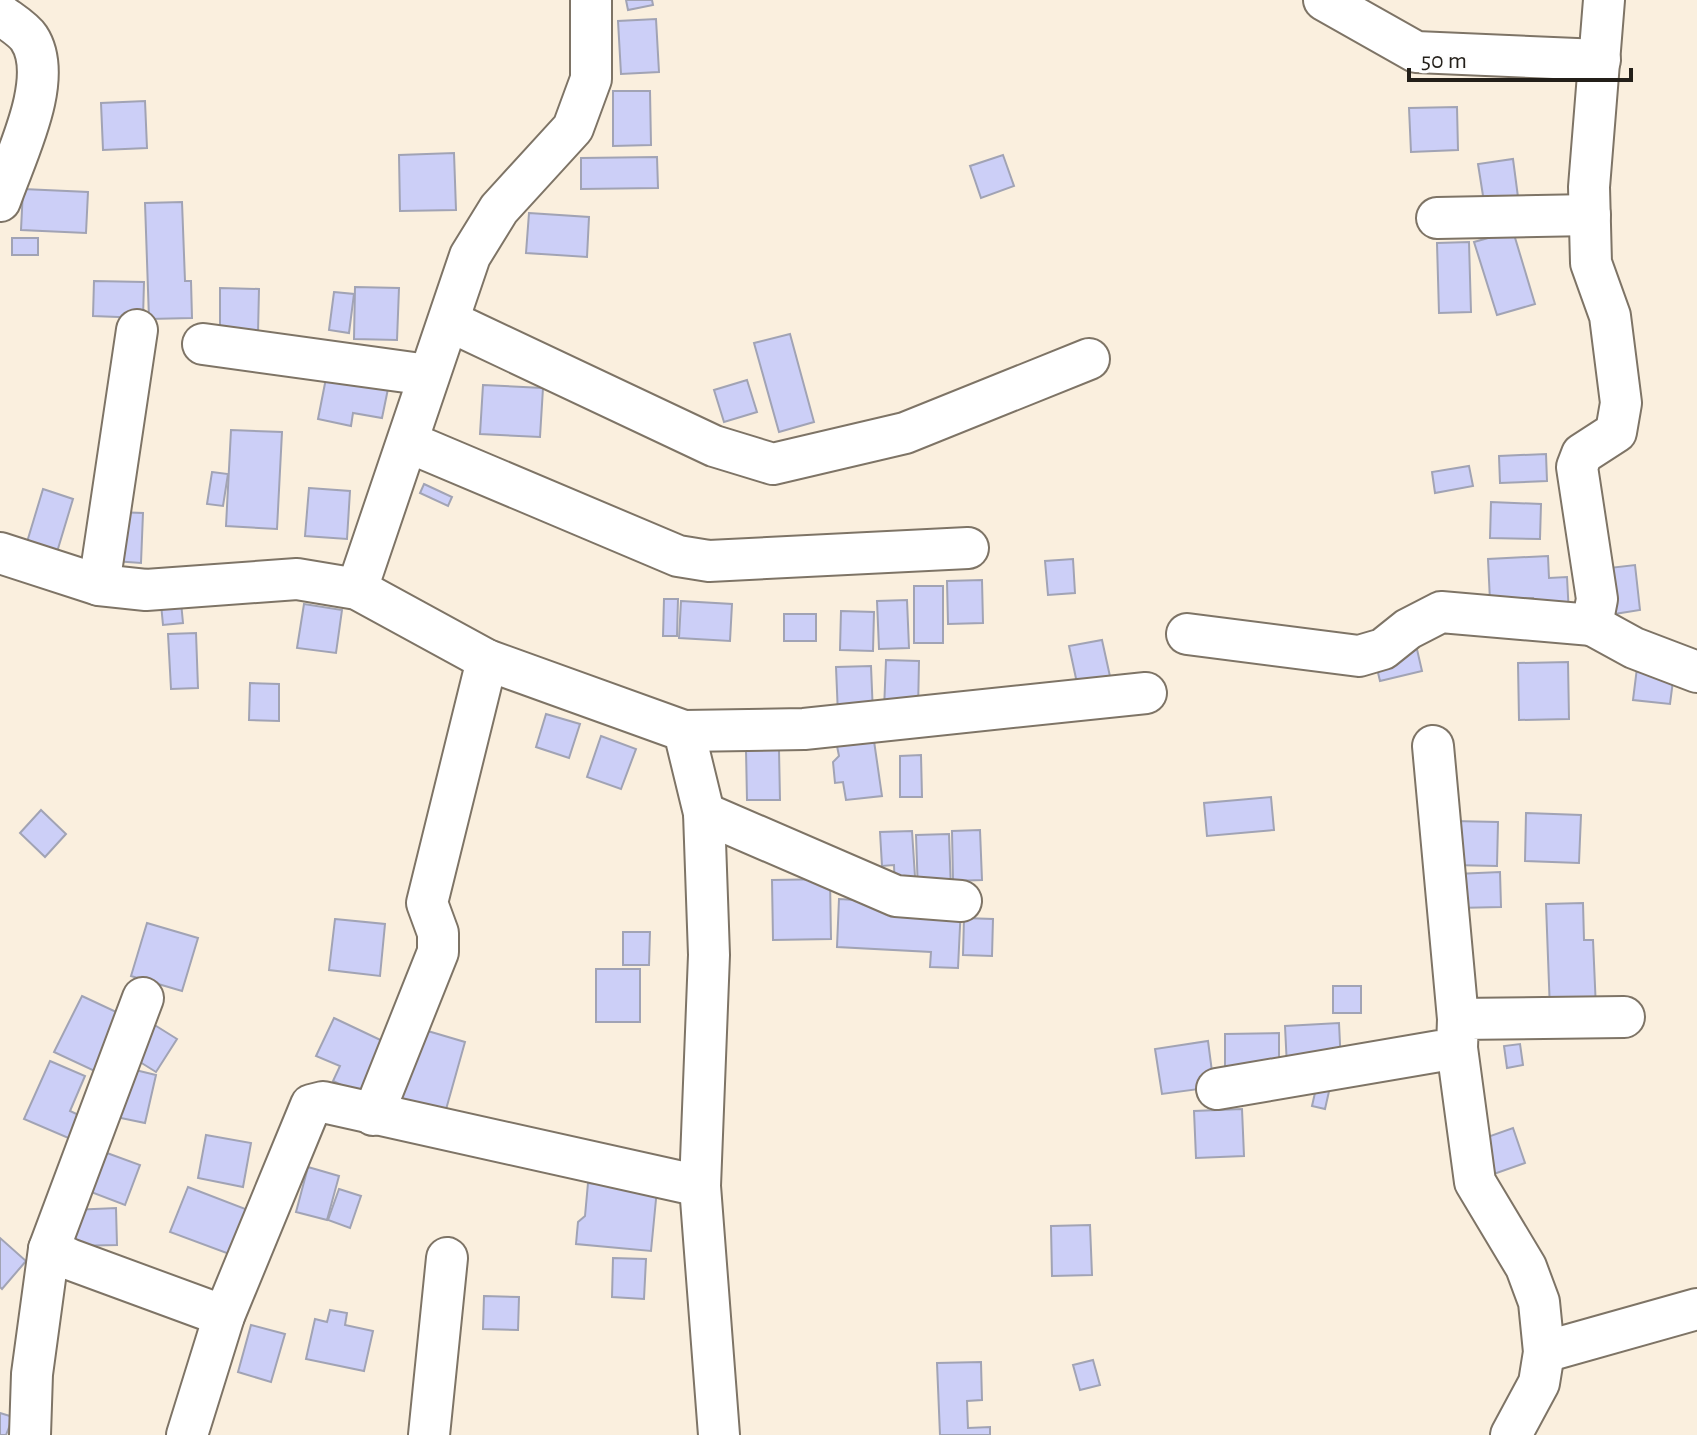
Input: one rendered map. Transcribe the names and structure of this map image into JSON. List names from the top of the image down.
{
  "scale_bar": "50 m"
}
